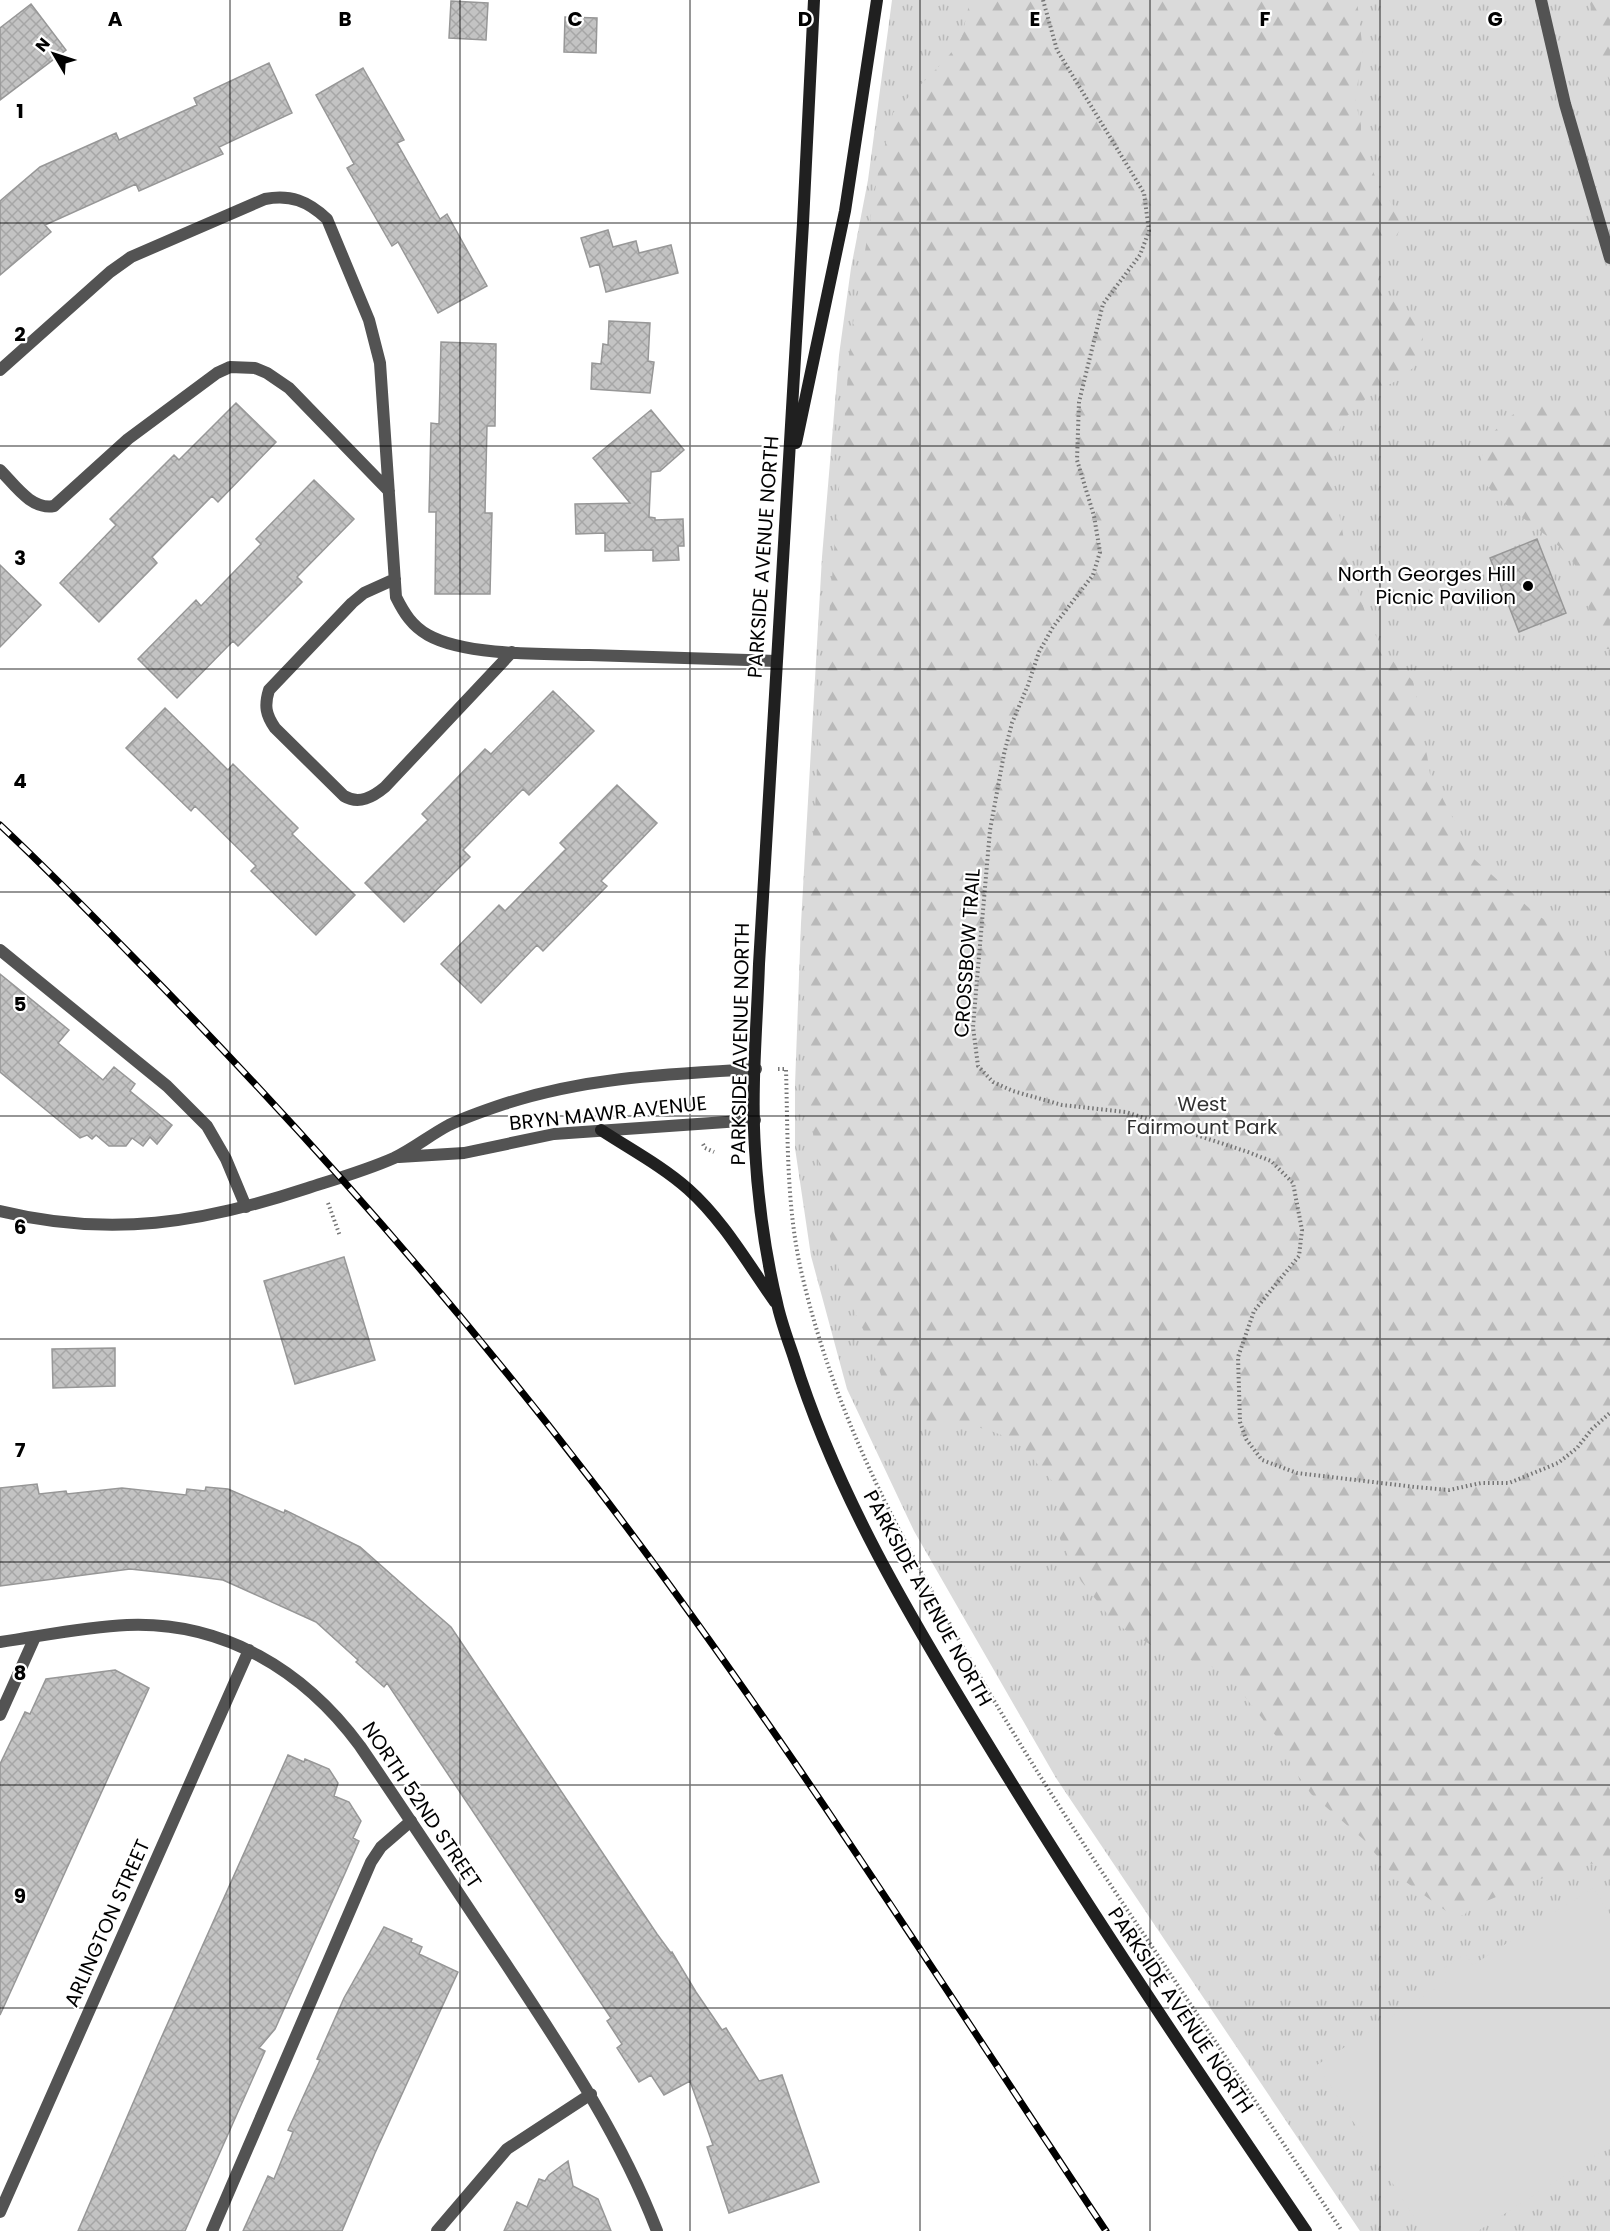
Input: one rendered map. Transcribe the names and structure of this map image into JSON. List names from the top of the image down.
{
  "streets": {
    "main road": ["PARKSIDE AVENUE NORTH"],
    "street": ["BRYN MAWR AVENUE", "NORTH 52ND STREET", "ARLINGTON STREET"],
    "path": ["CROSSBOW TRAIL"]
  },
  "crossings": [
    ["PARKSIDE AVENUE NORTH", "BRYN MAWR AVENUE"],
    ["NORTH 52ND STREET", "ARLINGTON STREET"]
  ],
  "parks": ["West Fairmount Park"],
  "places": ["North Georges Hill Picnic Pavilion"],
  "north": "top left",
  "grid": {
    "columns": [
      "A",
      "B",
      "C",
      "D",
      "E",
      "F",
      "G"
    ],
    "rows": [
      "1",
      "2",
      "3",
      "4",
      "5",
      "6",
      "7",
      "8",
      "9"
    ]
  }
}
